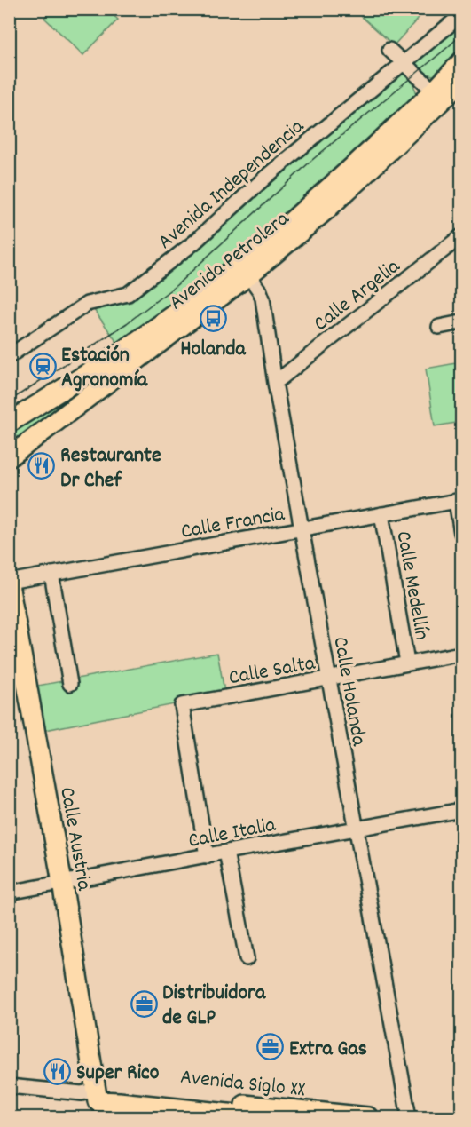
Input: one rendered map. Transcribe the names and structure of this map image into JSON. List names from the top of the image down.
{
  "streets": {
    "highway": ["Avenida Petrolera", "Calle Austria", "Avenida Siglo XX"],
    "street": [
      "Avenida Independencia",
      "Calle Argelia",
      "Calle Francia",
      "Calle Medellín",
      "Calle Salta",
      "Calle Holanda",
      "Calle Italia"
    ]
  },
  "crossings": [
    ["Avenida Petrolera", "Calle Holanda"],
    ["Calle Argelia", "Calle Holanda"],
    ["Calle Francia", "Calle Medellín"],
    ["Calle Francia", "Calle Holanda"],
    ["Calle Francia", "Calle Austria"],
    ["Calle Medellín", "Calle Salta"],
    ["Calle Salta", "Calle Holanda"],
    ["Calle Salta", "Calle Italia"],
    ["Calle Holanda", "Calle Italia"],
    ["Calle Italia", "Calle Austria"],
    ["Calle Austria", "Avenida Siglo XX"]
  ],
  "places": {
    "bus stop": ["Holanda"],
    "station": ["Estación Agronomía"],
    "restaurant": ["Restaurante Dr Chef", "Super Rico"],
    "office": ["Distribuidora de GLP", "Extra Gas"]
  }
}
